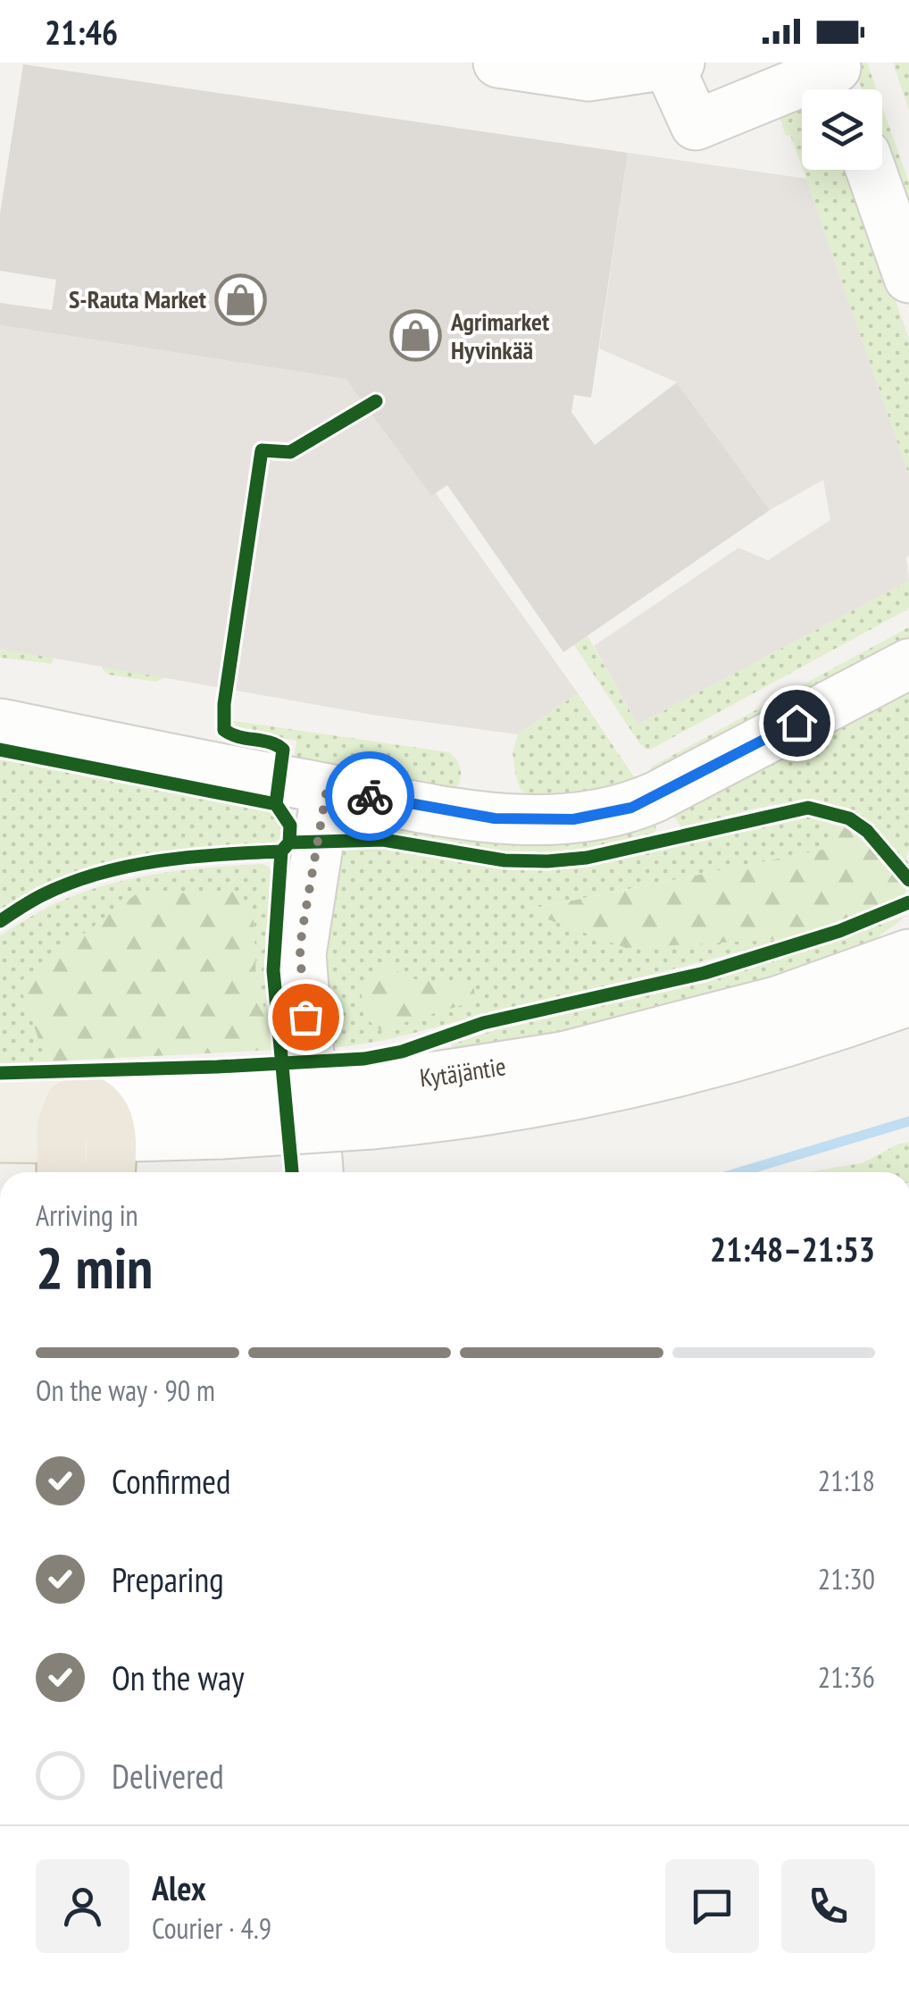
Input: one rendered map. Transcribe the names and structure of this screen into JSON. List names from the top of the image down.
{
  "streets": {
    "main road": ["Kytäjäntie"]
  },
  "places": {
    "shop": ["S-Rauta Market", "Agrimarket Hyvinkää"]
  },
  "page": {
    "status": "21:46",
    "heading": ["2 min", "Arriving in", "21:48–21:53"],
    "panel": ["Alex", "Courier · 4.9"],
    "bar": "On the way · 90 m",
    "list": [
      ["Confirmed", "21:18"],
      ["Preparing", "21:30"],
      ["On the way", "21:36"],
      "Delivered"
    ]
  }
}
